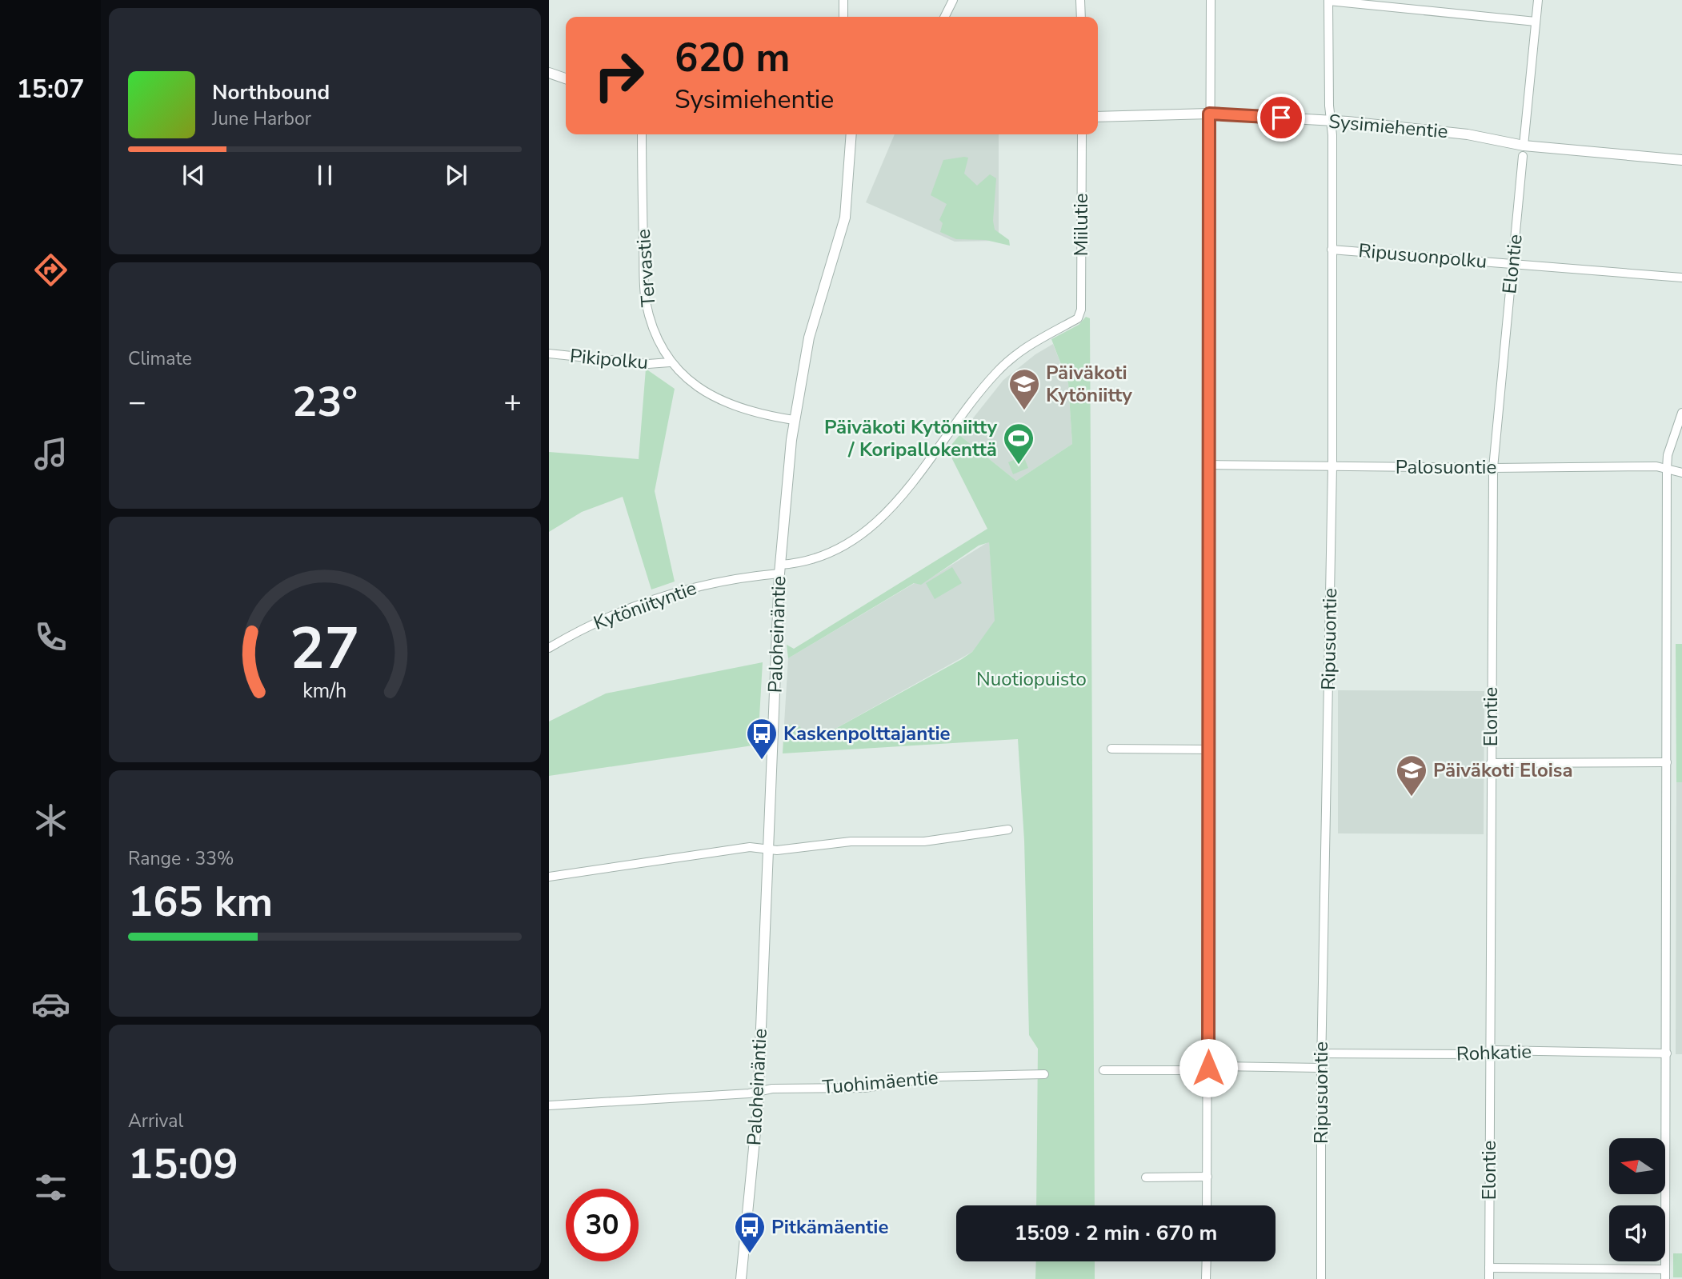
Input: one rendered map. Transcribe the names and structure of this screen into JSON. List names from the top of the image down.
{
  "streets": {
    "street": [
      "Sysimiehentie",
      "Miilutie",
      "Ripusuonpolku",
      "Elontie",
      "Tervastie",
      "Pikipolku",
      "Palosuontie",
      "Kytöniityntie",
      "Paloheinäntie",
      "Ripusuontie",
      "Rohkatie",
      "Tuohimäentie"
    ]
  },
  "crossings": [
    ["Sysimiehentie", "Elontie"],
    ["Sysimiehentie", "Ripusuontie"],
    ["Miilutie", "Kytöniityntie"],
    ["Ripusuonpolku", "Elontie"],
    ["Ripusuonpolku", "Ripusuontie"],
    ["Elontie", "Palosuontie"],
    ["Elontie", "Rohkatie"],
    ["Tervastie", "Pikipolku"],
    ["Tervastie", "Paloheinäntie"],
    ["Palosuontie", "Ripusuontie"],
    ["Kytöniityntie", "Paloheinäntie"],
    ["Paloheinäntie", "Tuohimäentie"],
    ["Ripusuontie", "Rohkatie"]
  ],
  "parks": ["Nuotiopuisto"],
  "places": {
    "school or university": ["Päiväkoti Kytöniitty", "Päiväkoti Eloisa"],
    "sports": ["Päiväkoti Kytöniitty / Koripallokenttä"],
    "bus stop": ["Kaskenpolttajantie", "Pitkämäentie"]
  },
  "north": "left",
  "page": {
    "tabs": "15:07",
    "turn": ["620 m", "Sysimiehentie"],
    "song": ["Northbound", "June Harbor"],
    "tile": [
      "Climate",
      ["Range · 33%", "165 km"],
      ["Arrival", "15:09"]
    ],
    "heat": ["−", "23°", "+"],
    "limit": "30",
    "trip": "15:09 · 2 min · 670 m",
    "gauge": ["27", "km/h"]
  }
}
